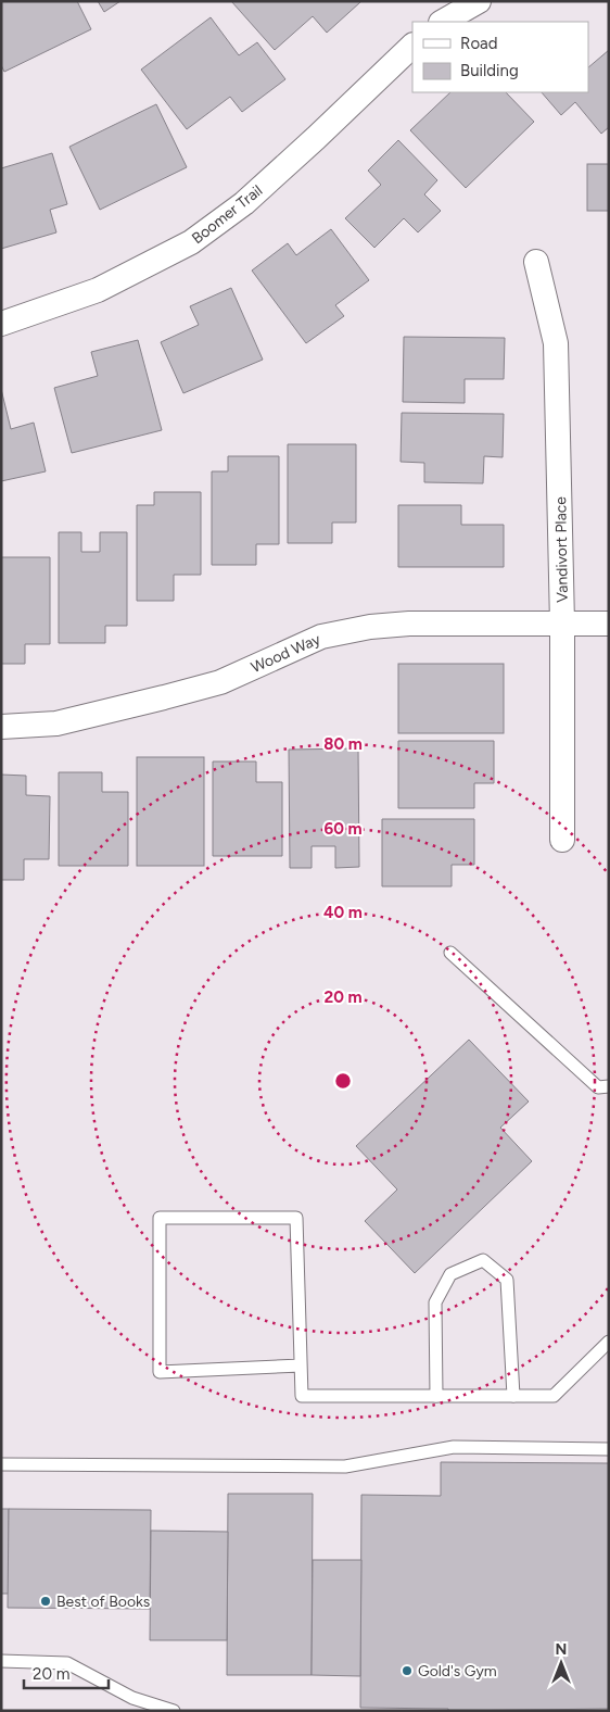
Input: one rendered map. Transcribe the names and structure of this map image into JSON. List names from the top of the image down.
{
  "streets": {
    "street": ["Boomer Trail", "Vandivort Place", "Wood Way"]
  },
  "crossings": [
    ["Vandivort Place", "Wood Way"]
  ],
  "places": ["Best of Books", "Gold's Gym"],
  "legend": ["Road", "Building"],
  "scale_bar": "20 m",
  "north": "top",
  "rings": [
    "80 m",
    "60 m",
    "40 m",
    "20 m"
  ]
}
